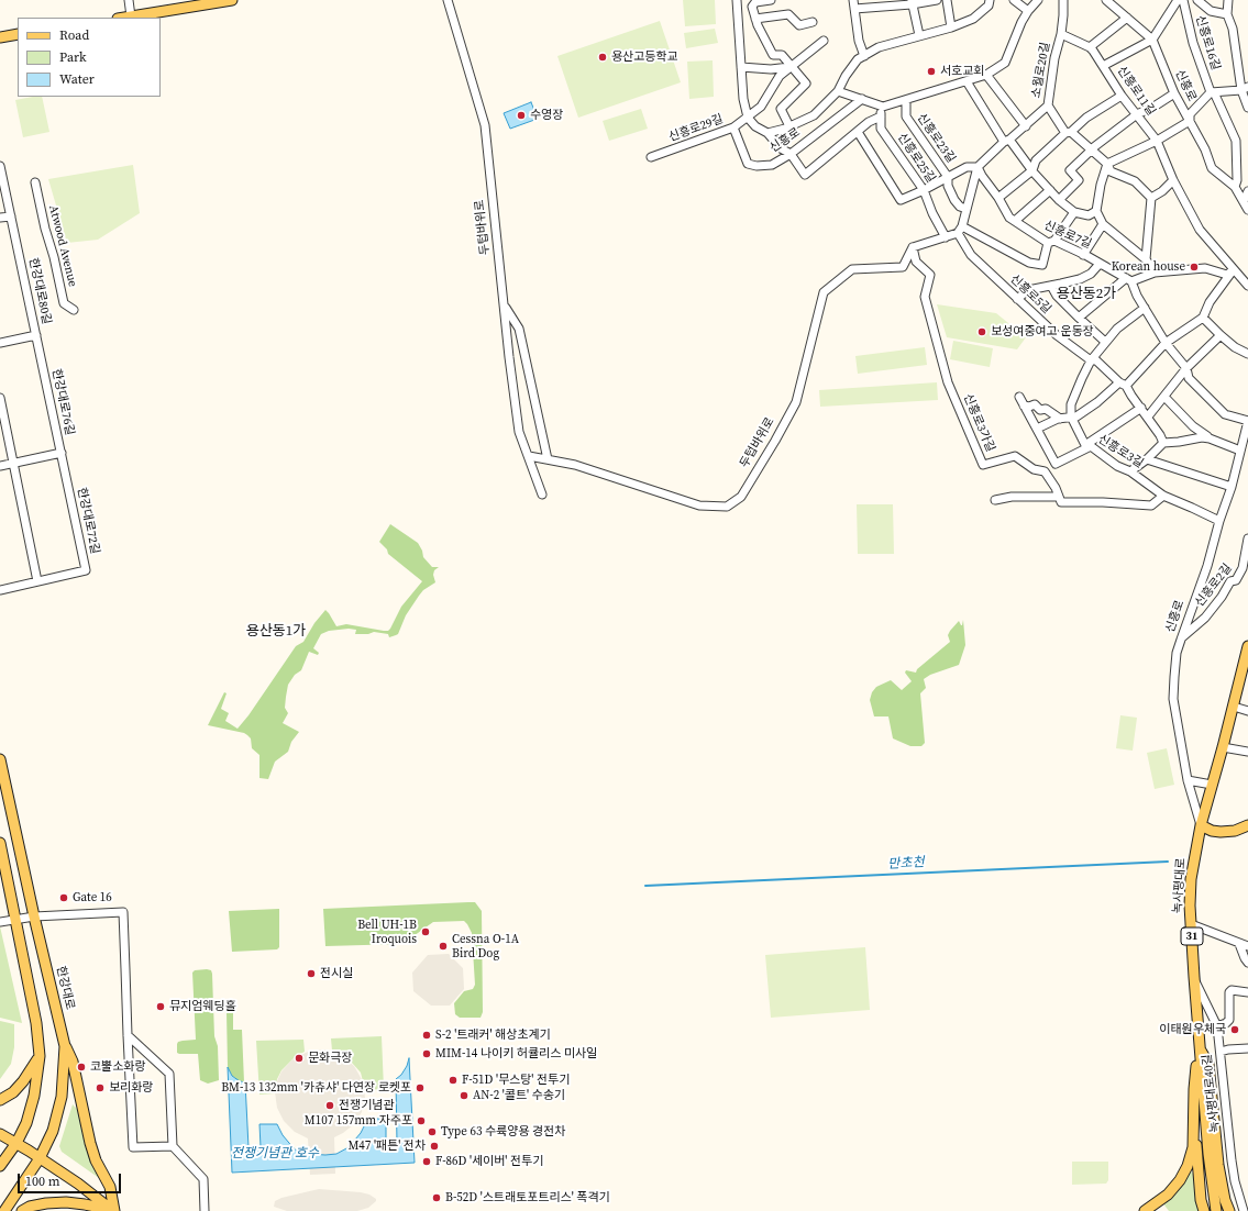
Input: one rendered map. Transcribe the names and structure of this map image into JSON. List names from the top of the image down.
{
  "streets": {
    "main road": ["녹사평대로", "31", "한강대로"],
    "street": [
      "신흥로16길",
      "소월로20길",
      "신흥로",
      "신흥로11길",
      "신흥로29길",
      "신흥로23길",
      "신흥로25길",
      "두텁바위로",
      "신흥로7길",
      "Atwood Avenue",
      "한강대로80길",
      "신흥로5길",
      "한강대로76길",
      "신흥로3가길",
      "신흥로3길",
      "한강대로72길",
      "신흥로2길",
      "녹사평대로40길"
    ]
  },
  "crossings": [
    ["신흥로16길", "신흥로"],
    ["소월로20길", "신흥로11길"],
    ["소월로20길", "신흥로23길"],
    ["소월로20길", "신흥로25길"],
    ["소월로20길", "신흥로7길"],
    ["신흥로", "신흥로29길"],
    ["신흥로", "신흥로3길"],
    ["신흥로", "신흥로2길"],
    ["신흥로", "녹사평대로"],
    ["두텁바위로", "신흥로3가길"],
    ["한강대로80길", "한강대로76길"],
    ["한강대로76길", "한강대로72길"],
    ["녹사평대로", "녹사평대로40길"]
  ],
  "districts": ["용산동2가", "용산동1가"],
  "water": ["만초천", "전쟁기념관 호수"],
  "places": [
    "용산고등학교",
    "서호교회",
    "수영장",
    "Korean house",
    "보성여중여고 운동장",
    "Gate 16",
    "Bell UH-1B Iroquois",
    "Cessna O-1A Bird Dog",
    "전시실",
    "뮤지엄웨딩홀",
    "이태원우체국",
    "S-2 '트래커' 해상초계기",
    "MIM-14 나이키 허큘리스 미사일",
    "문화극장",
    "코뿔소화랑",
    "F-51D '무스탕' 전투기",
    "보리화랑",
    "BM-13 132mm '카츄샤' 다연장 로켓포",
    "AN-2 '콜트' 수송기",
    "전쟁기념관",
    "M107 157mm 자주포",
    "Type 63 수륙양용 경전차",
    "M47 '패튼' 전차",
    "F-86D '세이버' 전투기",
    "B-52D '스트래토포트리스' 폭격기"
  ],
  "legend": ["Road", "Park", "Water"],
  "scale_bar": "100 m"
}
